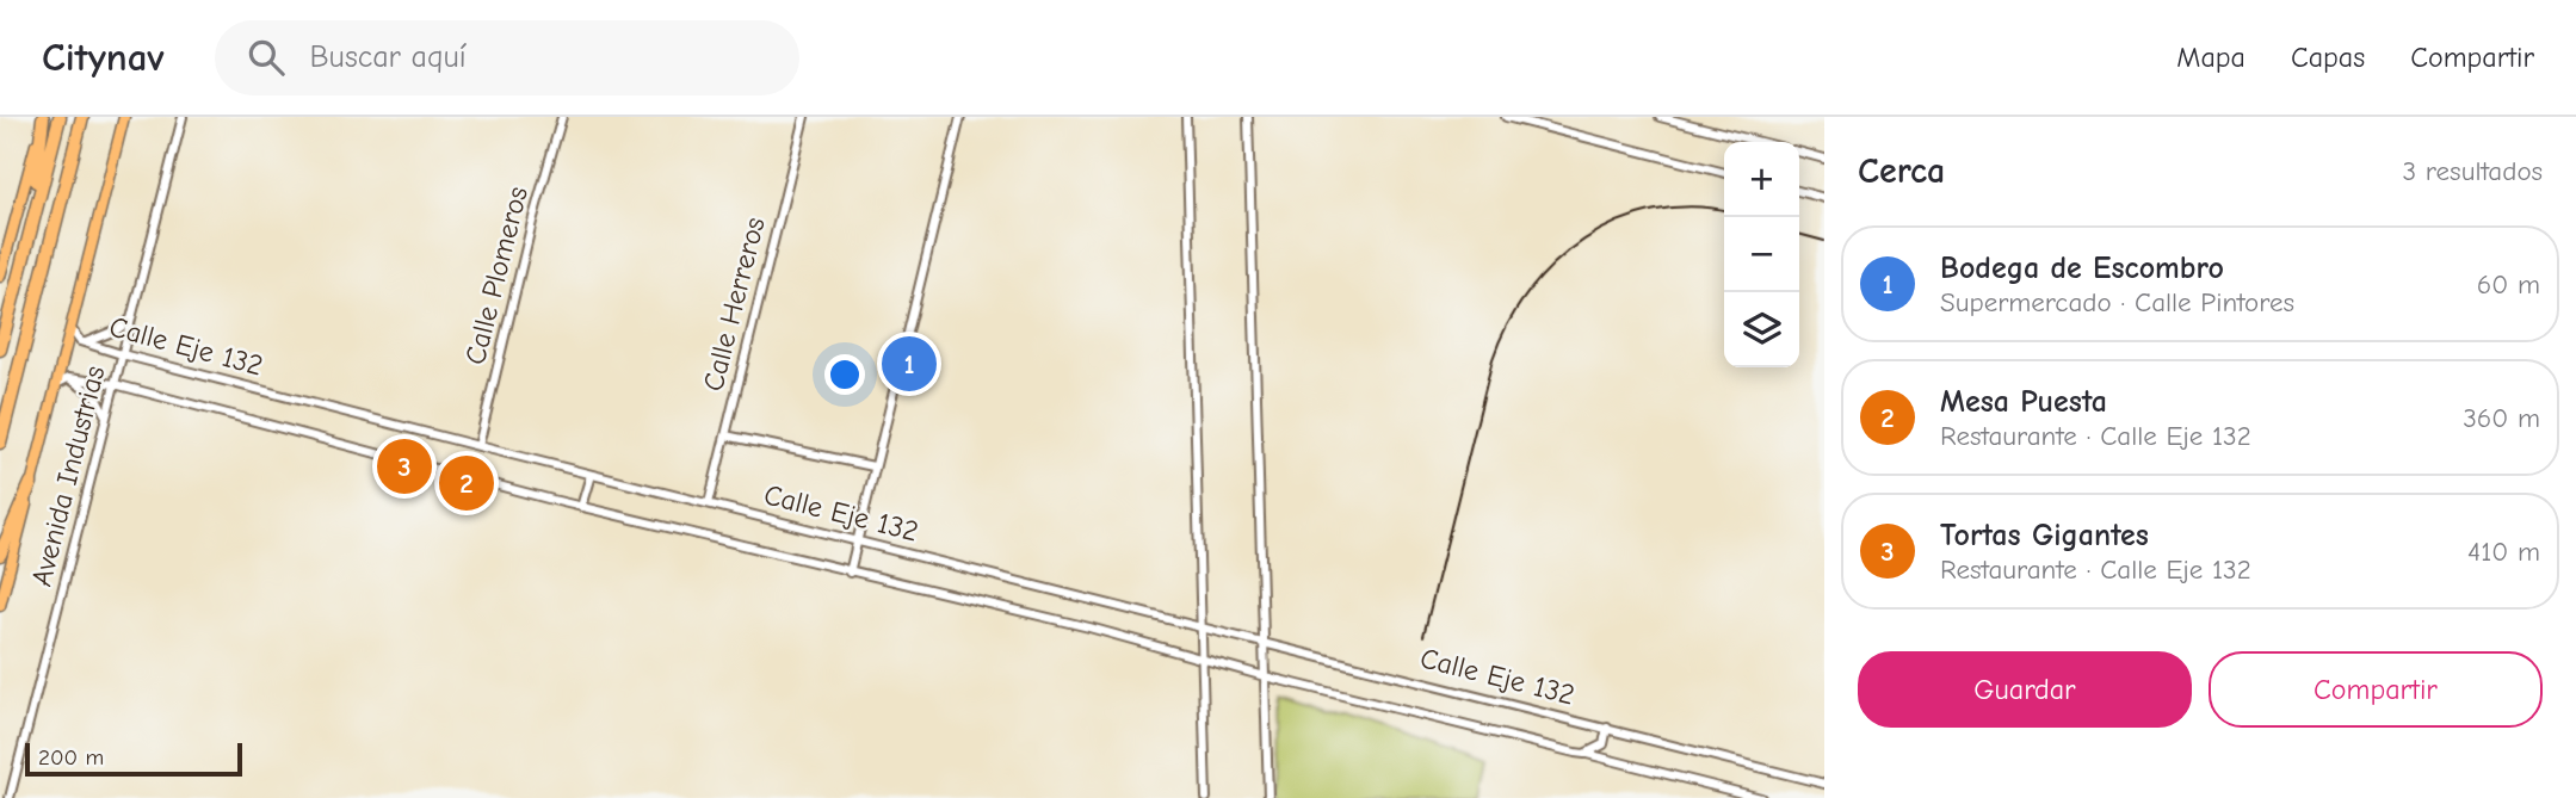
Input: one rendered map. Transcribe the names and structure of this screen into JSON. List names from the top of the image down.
{
  "streets": {
    "street": [
      "Calle Plomeros",
      "Calle Herreros",
      "Calle Eje 132",
      "Avenida Industrias"
    ]
  },
  "crossings": [
    ["Calle Plomeros", "Calle Eje 132"],
    ["Calle Herreros", "Calle Eje 132"],
    ["Calle Eje 132", "Avenida Industrias"]
  ],
  "scale_bar": "200 m",
  "page": {
    "header": "Citynav",
    "search": "Buscar aquí",
    "nav": ["Mapa", "Capas", "Compartir"],
    "heading": ["Cerca", "3 resultados"],
    "map_buttons": ["+", "−"],
    "list": [
      {
        "mark": "1",
        "name": "Bodega de Escombro",
        "note": "Supermercado · Calle Pintores",
        "value": "60 m"
      },
      {
        "mark": "2",
        "name": "Mesa Puesta",
        "note": "Restaurante · Calle Eje 132",
        "value": "360 m"
      },
      {
        "mark": "3",
        "name": "Tortas Gigantes",
        "note": "Restaurante · Calle Eje 132",
        "value": "410 m"
      }
    ],
    "pins": ["1", "3", "2"],
    "buttons": ["Guardar", "Compartir"],
    "scale": "200 m"
  }
}
